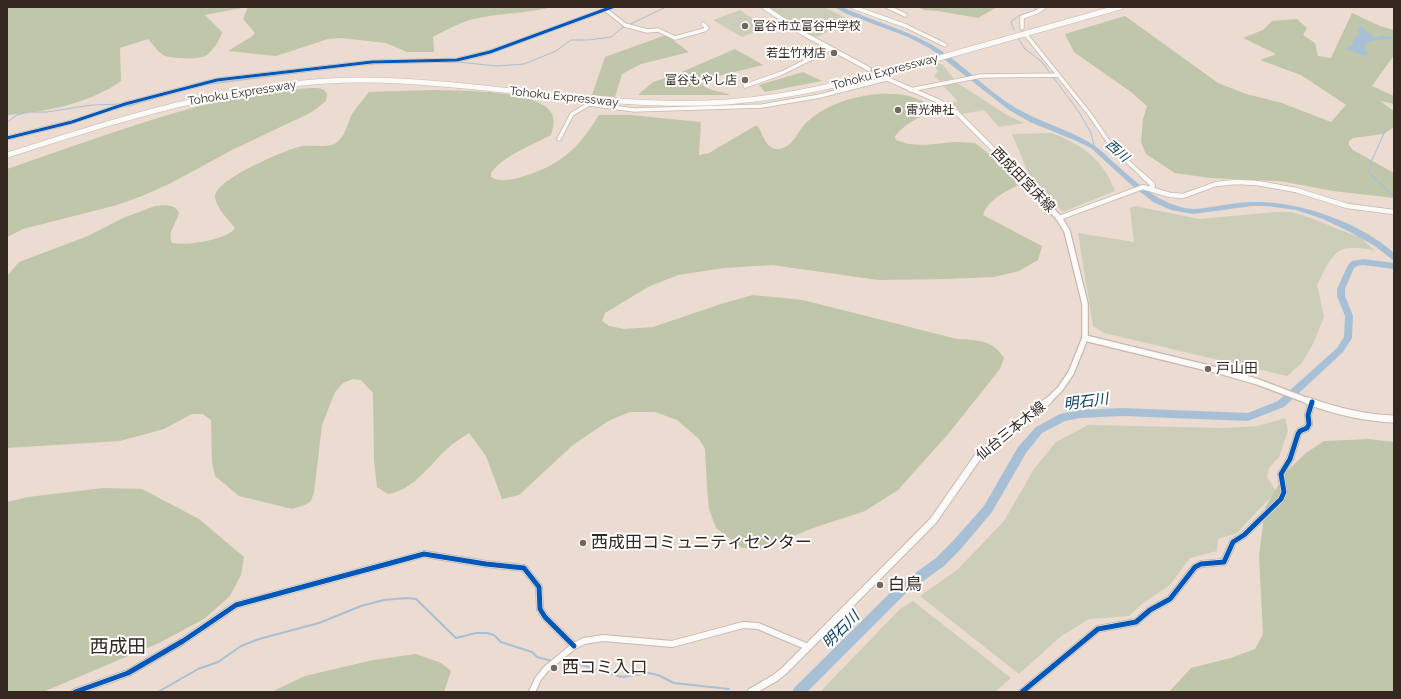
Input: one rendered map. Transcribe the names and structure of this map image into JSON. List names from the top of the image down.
{
  "streets": {
    "highway": ["Tohoku Expressway"],
    "main road": ["西成田宮床線", "仙台三本木線"]
  },
  "crossings": [
    ["西成田宮床線", "仙台三本木線"]
  ],
  "districts": ["西成田"],
  "water": ["西川", "明石川"],
  "places": [
    "富谷市立富谷中学校",
    "若生竹材店",
    "富谷もやし店",
    "雷光神社",
    "戸山田",
    "西成田コミュニティセンター",
    "白鳥",
    "西コミ入口"
  ]
}
